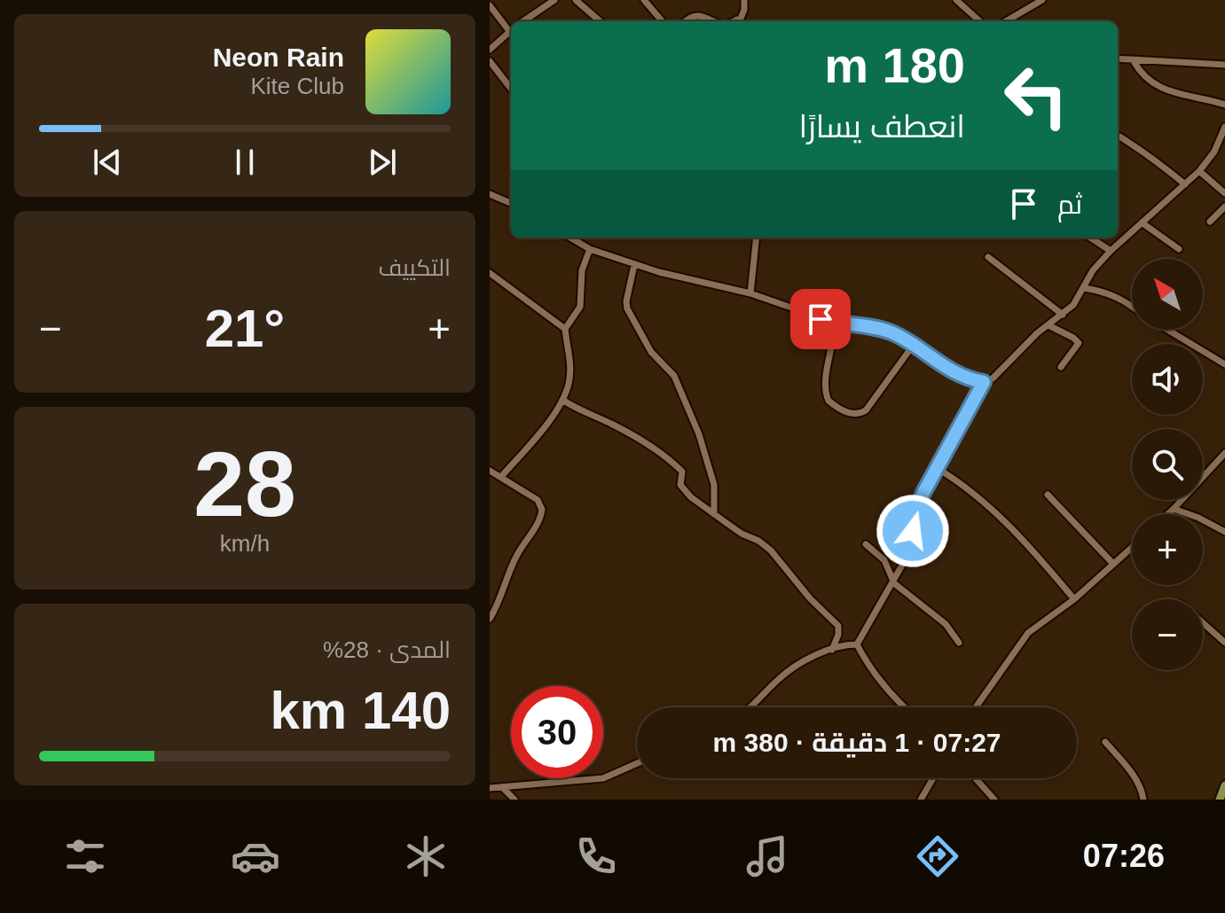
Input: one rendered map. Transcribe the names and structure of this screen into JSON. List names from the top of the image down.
{
  "north": "top left",
  "page": {
    "turn": ["180 m", "انعطف يسارًا"],
    "song": ["Neon Rain", "Kite Club"],
    "then": "ثم",
    "tile": [
      "التكييف",
      ["28", "km/h"],
      ["المدى · 28%", "140 km"]
    ],
    "map_buttons": ["+", "−"],
    "heat": ["−", "21°", "+"],
    "limit": "30",
    "trip": "07:27 · 1 دقيقة · 380 m",
    "tabs": "07:26"
  }
}
